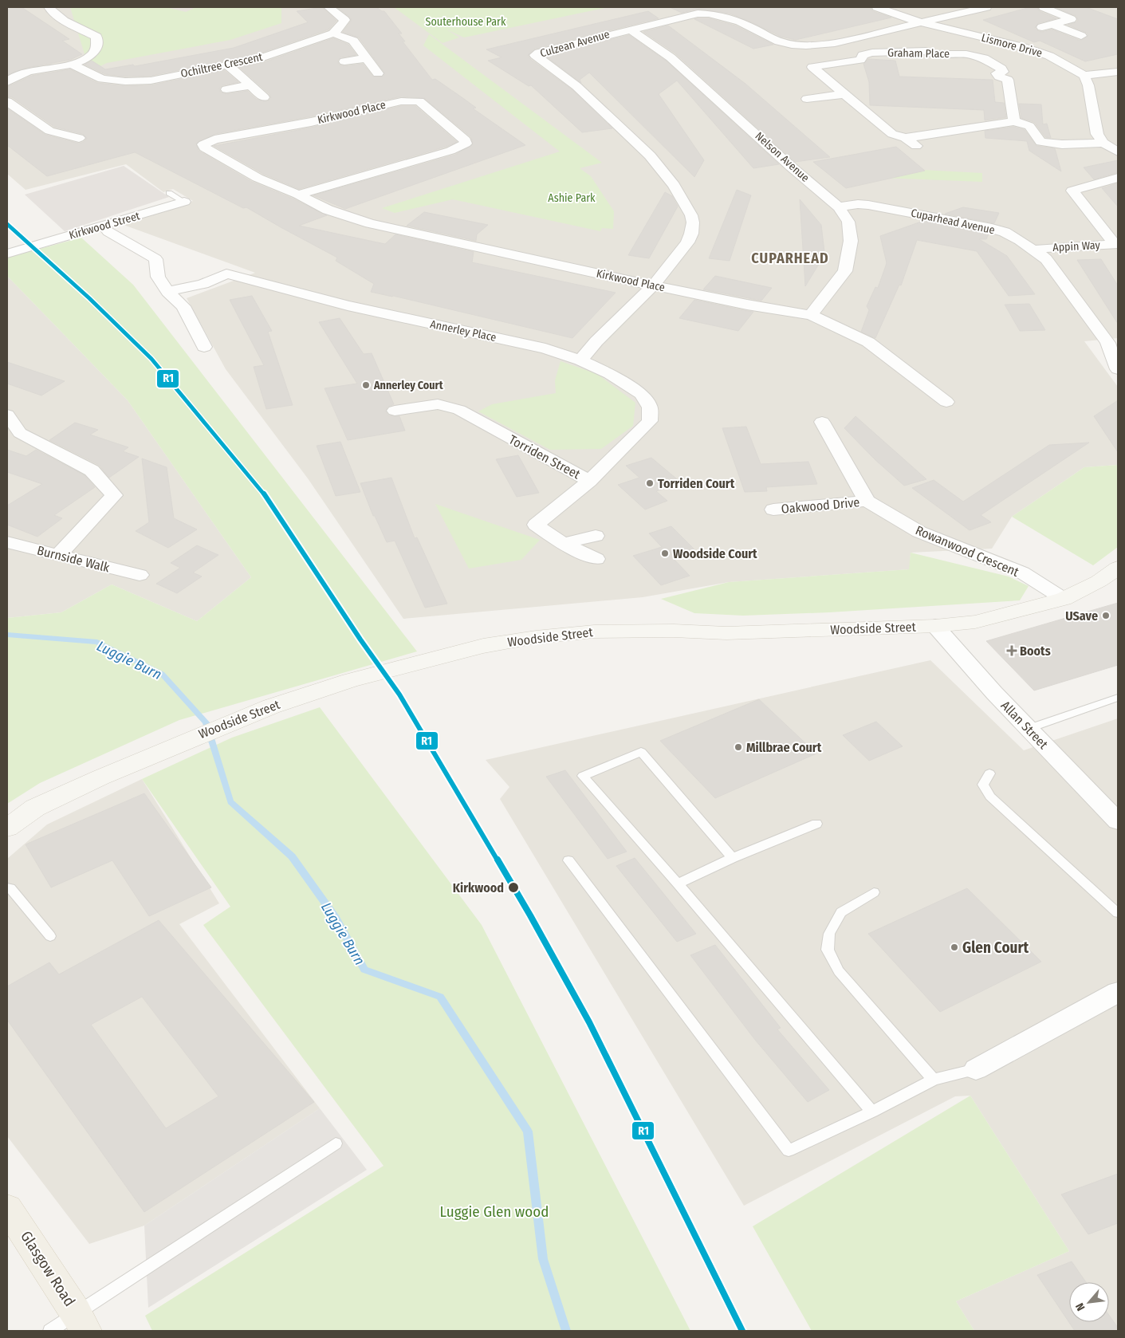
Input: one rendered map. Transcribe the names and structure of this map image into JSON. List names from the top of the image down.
{
  "streets": {
    "main road": ["Glasgow Road"],
    "street": [
      "Culzean Avenue",
      "Lismore Drive",
      "Graham Place",
      "Ochiltree Crescent",
      "Kirkwood Place",
      "Nelson Avenue",
      "Cuparhead Avenue",
      "Kirkwood Street",
      "Appin Way",
      "Annerley Place",
      "Torriden Street",
      "Oakwood Drive",
      "Rowanwood Crescent",
      "Burnside Walk",
      "Woodside Street",
      "Allan Street"
    ]
  },
  "crossings": [
    ["Culzean Avenue", "Lismore Drive"],
    ["Culzean Avenue", "Kirkwood Place"],
    ["Culzean Avenue", "Nelson Avenue"],
    ["Culzean Avenue", "Annerley Place"],
    ["Kirkwood Place", "Nelson Avenue"],
    ["Nelson Avenue", "Cuparhead Avenue"],
    ["Cuparhead Avenue", "Appin Way"],
    ["Annerley Place", "Torriden Street"],
    ["Oakwood Drive", "Rowanwood Crescent"],
    ["Rowanwood Crescent", "Woodside Street"],
    ["Woodside Street", "Allan Street"]
  ],
  "districts": ["CUPARHEAD"],
  "water": ["Luggie Burn"],
  "parks": ["Souterhouse Park", "Ashie Park", "Luggie Glen wood"],
  "places": {
    "other": [
      "Annerley Court",
      "Torriden Court",
      "Woodside Court",
      "USave",
      "Millbrae Court",
      "Kirkwood",
      "Glen Court"
    ],
    "health": ["Boots"]
  },
  "lines": ["transit line R1"],
  "north": "bottom left"
}
